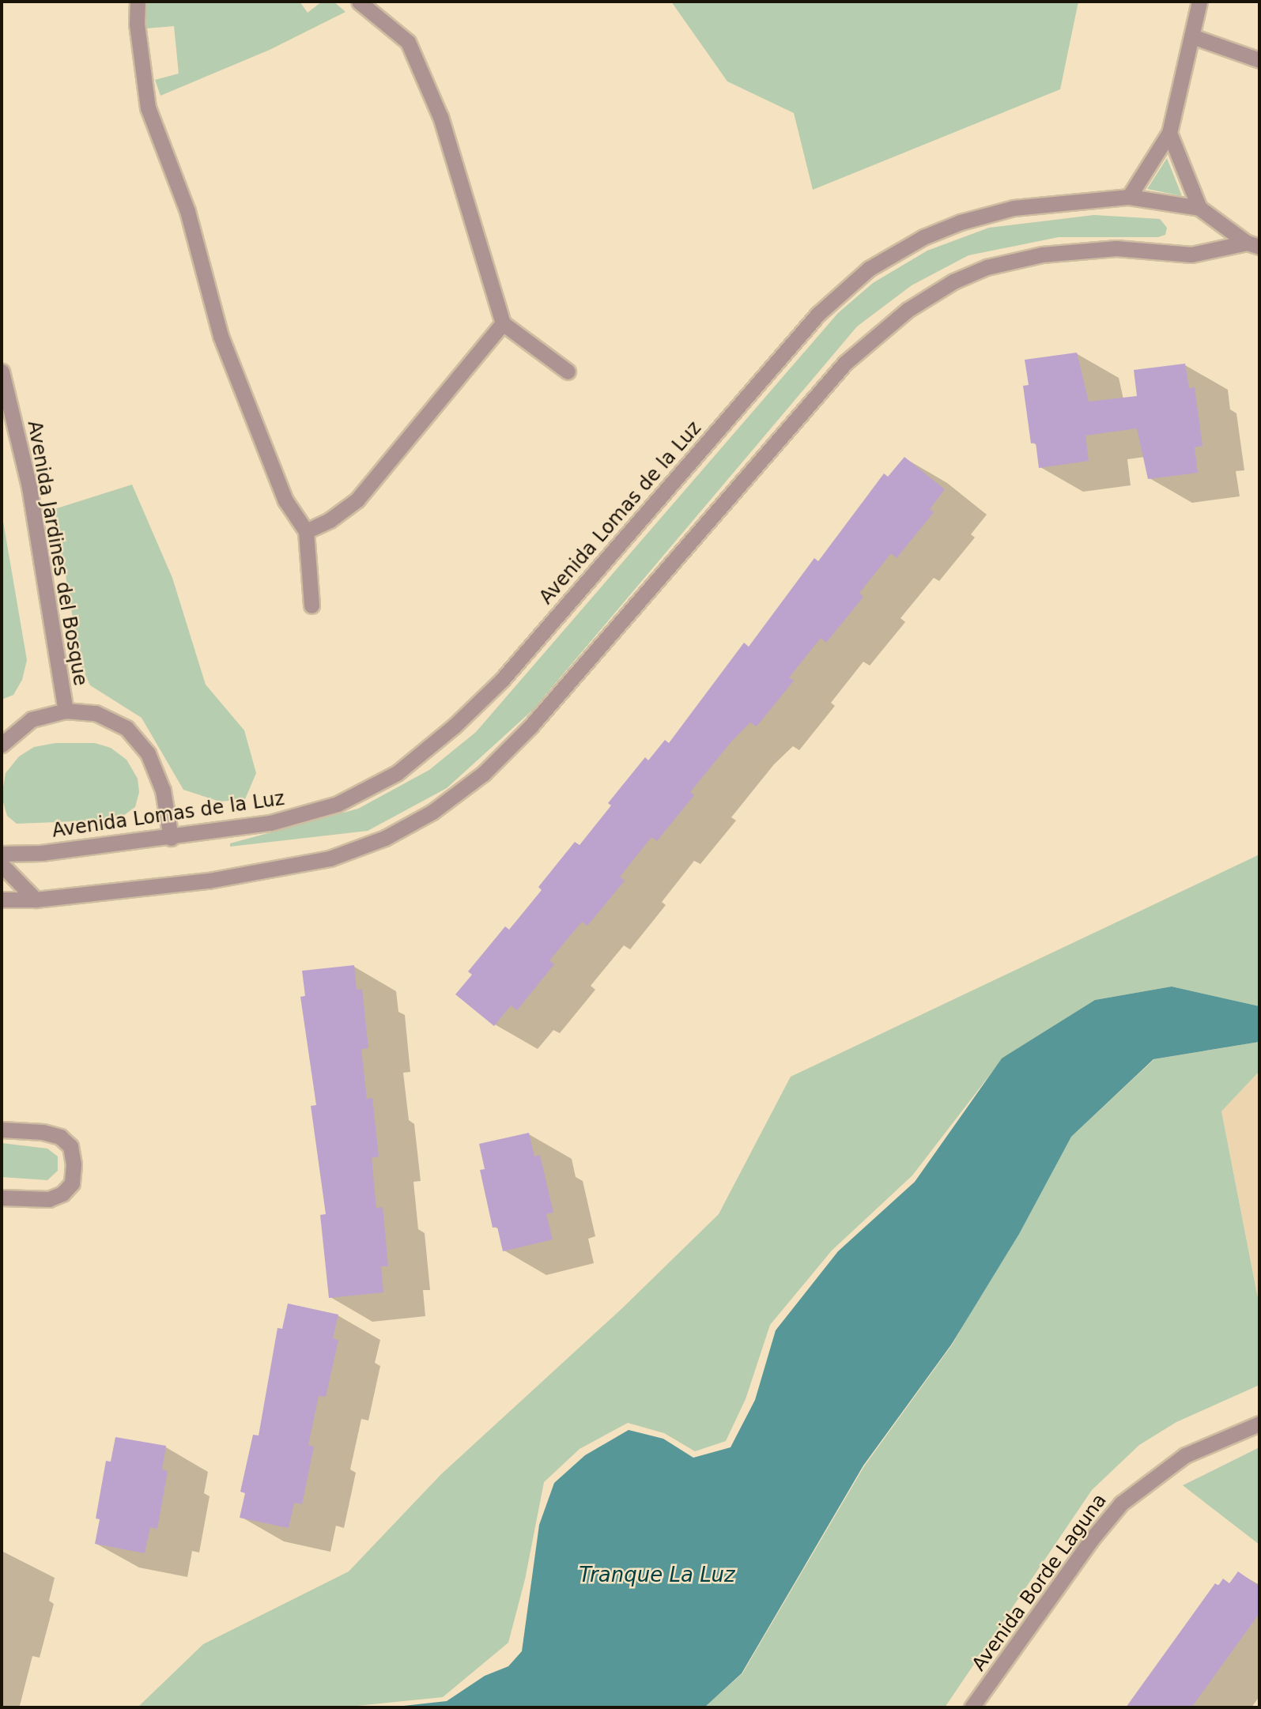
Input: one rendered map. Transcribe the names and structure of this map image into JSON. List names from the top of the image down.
{
  "streets": {
    "street": ["Avenida Lomas de la Luz", "Avenida Jardines del Bosque", "Avenida Borde Laguna"]
  },
  "crossings": [
    ["Avenida Lomas de la Luz", "Avenida Jardines del Bosque"]
  ],
  "water": ["Tranque La Luz"]
}
